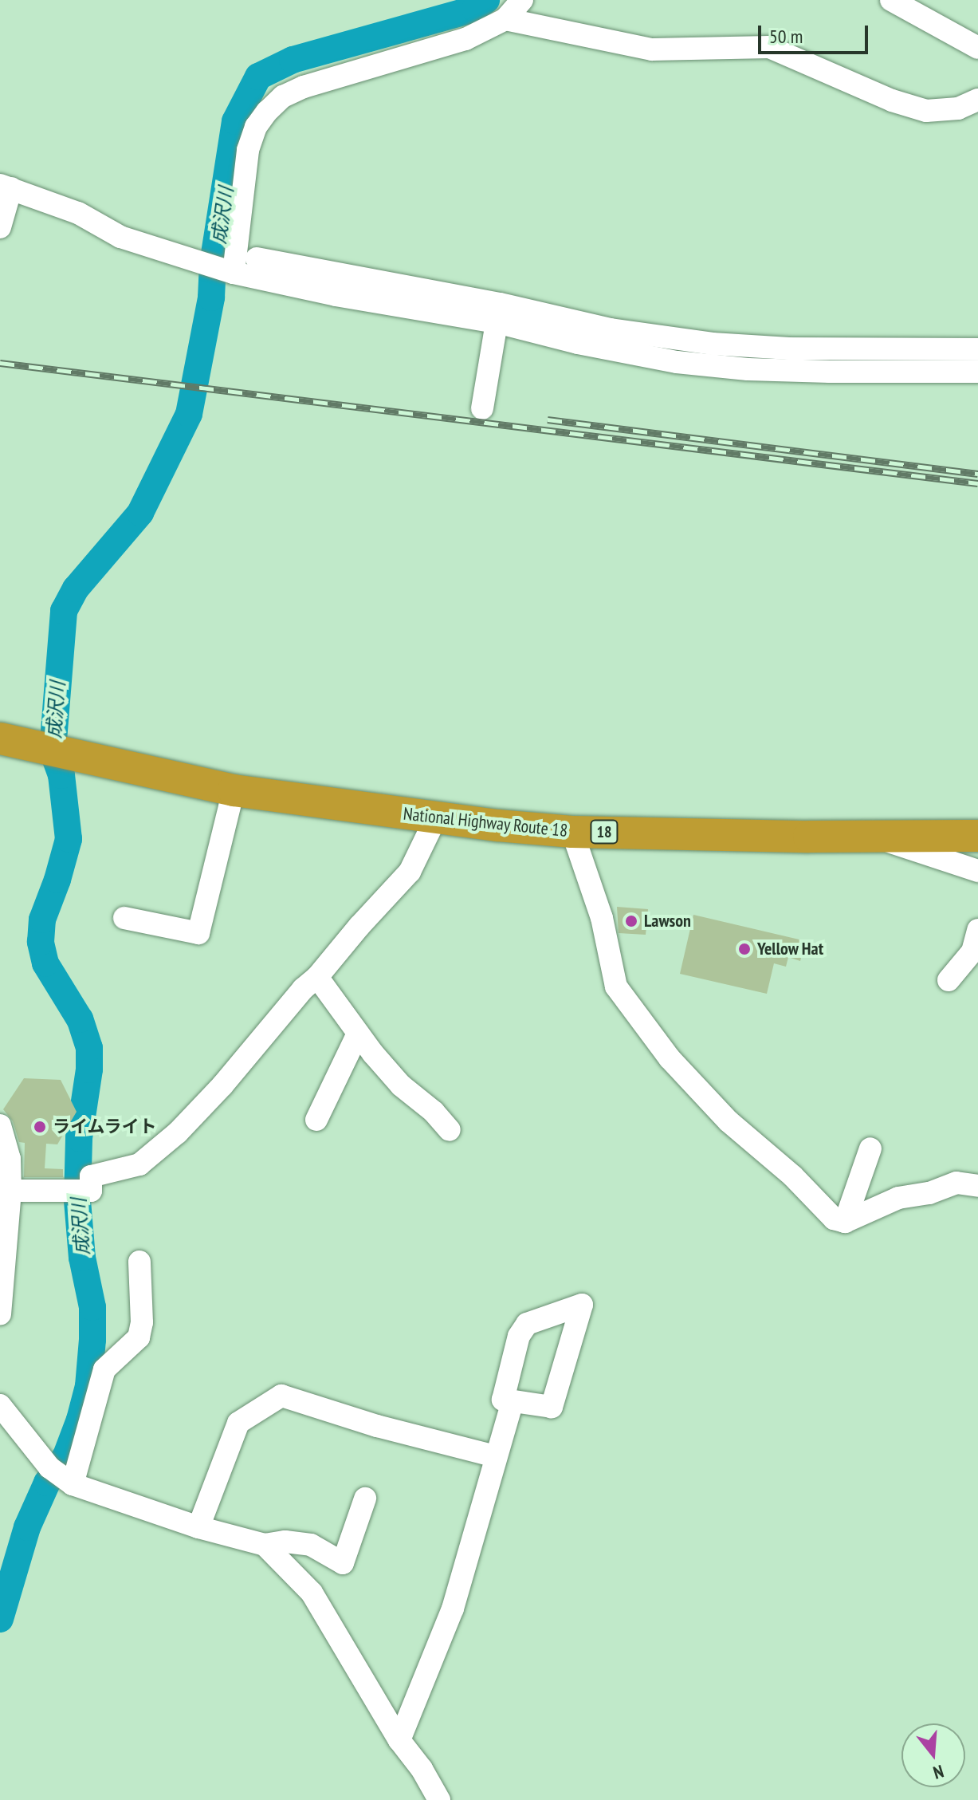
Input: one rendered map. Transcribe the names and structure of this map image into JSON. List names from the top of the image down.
{
  "streets": {
    "highway": ["National Highway Route 18", "18"]
  },
  "water": ["成沢川"],
  "places": ["Lawson", "Yellow Hat", "ライムライト"],
  "scale_bar": "50 m",
  "north": "bottom"
}
